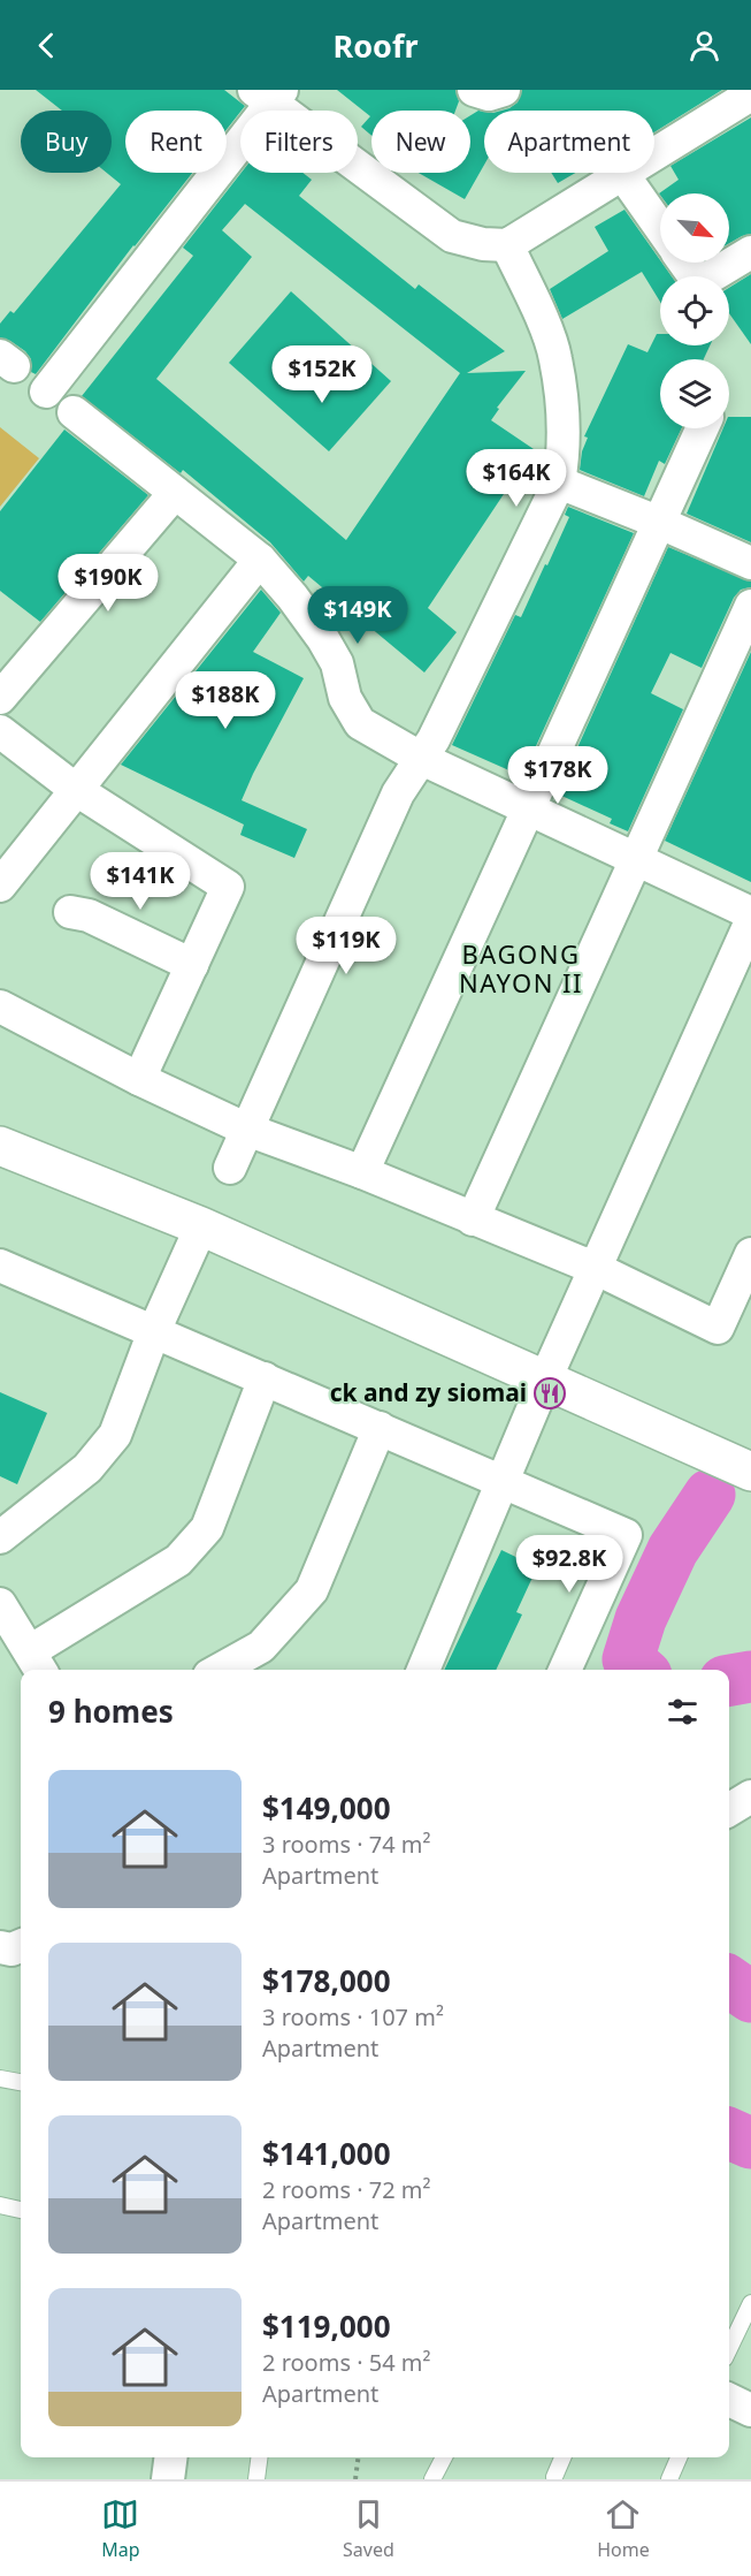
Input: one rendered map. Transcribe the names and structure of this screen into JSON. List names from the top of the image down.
{
  "districts": ["BAGONG NAYON II"],
  "places": {
    "restaurant": ["ck and zy siomai"]
  },
  "north": "bottom right",
  "page": {
    "header": "Roofr",
    "chip": [
      "Buy",
      "Rent",
      "Filters",
      "New",
      "Apartment"
    ],
    "price": [
      "$152K",
      "$164K",
      "$190K",
      "$149K",
      "$188K",
      "$178K",
      "$141K",
      "$119K",
      "$92.8K"
    ],
    "heading": "9 homes",
    "list": [
      {
        "name": "$149,000",
        "note": "3 rooms · 74 m² · Apartment"
      },
      {
        "name": "$178,000",
        "note": "3 rooms · 107 m² · Apartment"
      },
      {
        "name": "$141,000",
        "note": "2 rooms · 72 m² · Apartment"
      },
      {
        "name": "$119,000",
        "note": "2 rooms · 54 m² · Apartment"
      }
    ],
    "tabs": ["Map", "Saved", "Home"]
  }
}
